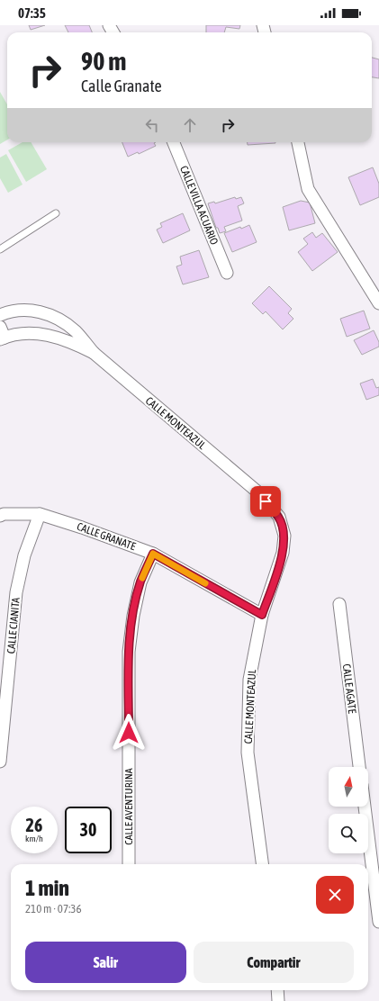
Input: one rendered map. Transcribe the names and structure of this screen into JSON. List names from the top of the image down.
{
  "streets": {
    "street": [
      "CALLE VILLA ACUARIO",
      "CALLE MONTEAZUL",
      "CALLE GRANATE",
      "CALLE CIANITA",
      "CALLE AGATE",
      "CALLE AVENTURINA"
    ]
  },
  "crossings": [
    ["CALLE MONTEAZUL", "CALLE GRANATE"],
    ["CALLE GRANATE", "CALLE CIANITA"],
    ["CALLE GRANATE", "CALLE AVENTURINA"]
  ],
  "north": "top",
  "page": {
    "status": "07:35",
    "turn": ["90 m", "Calle Granate"],
    "speed": "26 km/h",
    "limit": "30",
    "heading": ["1 min", "210 m · 07:36"],
    "buttons": ["Salir", "Compartir"]
  }
}
